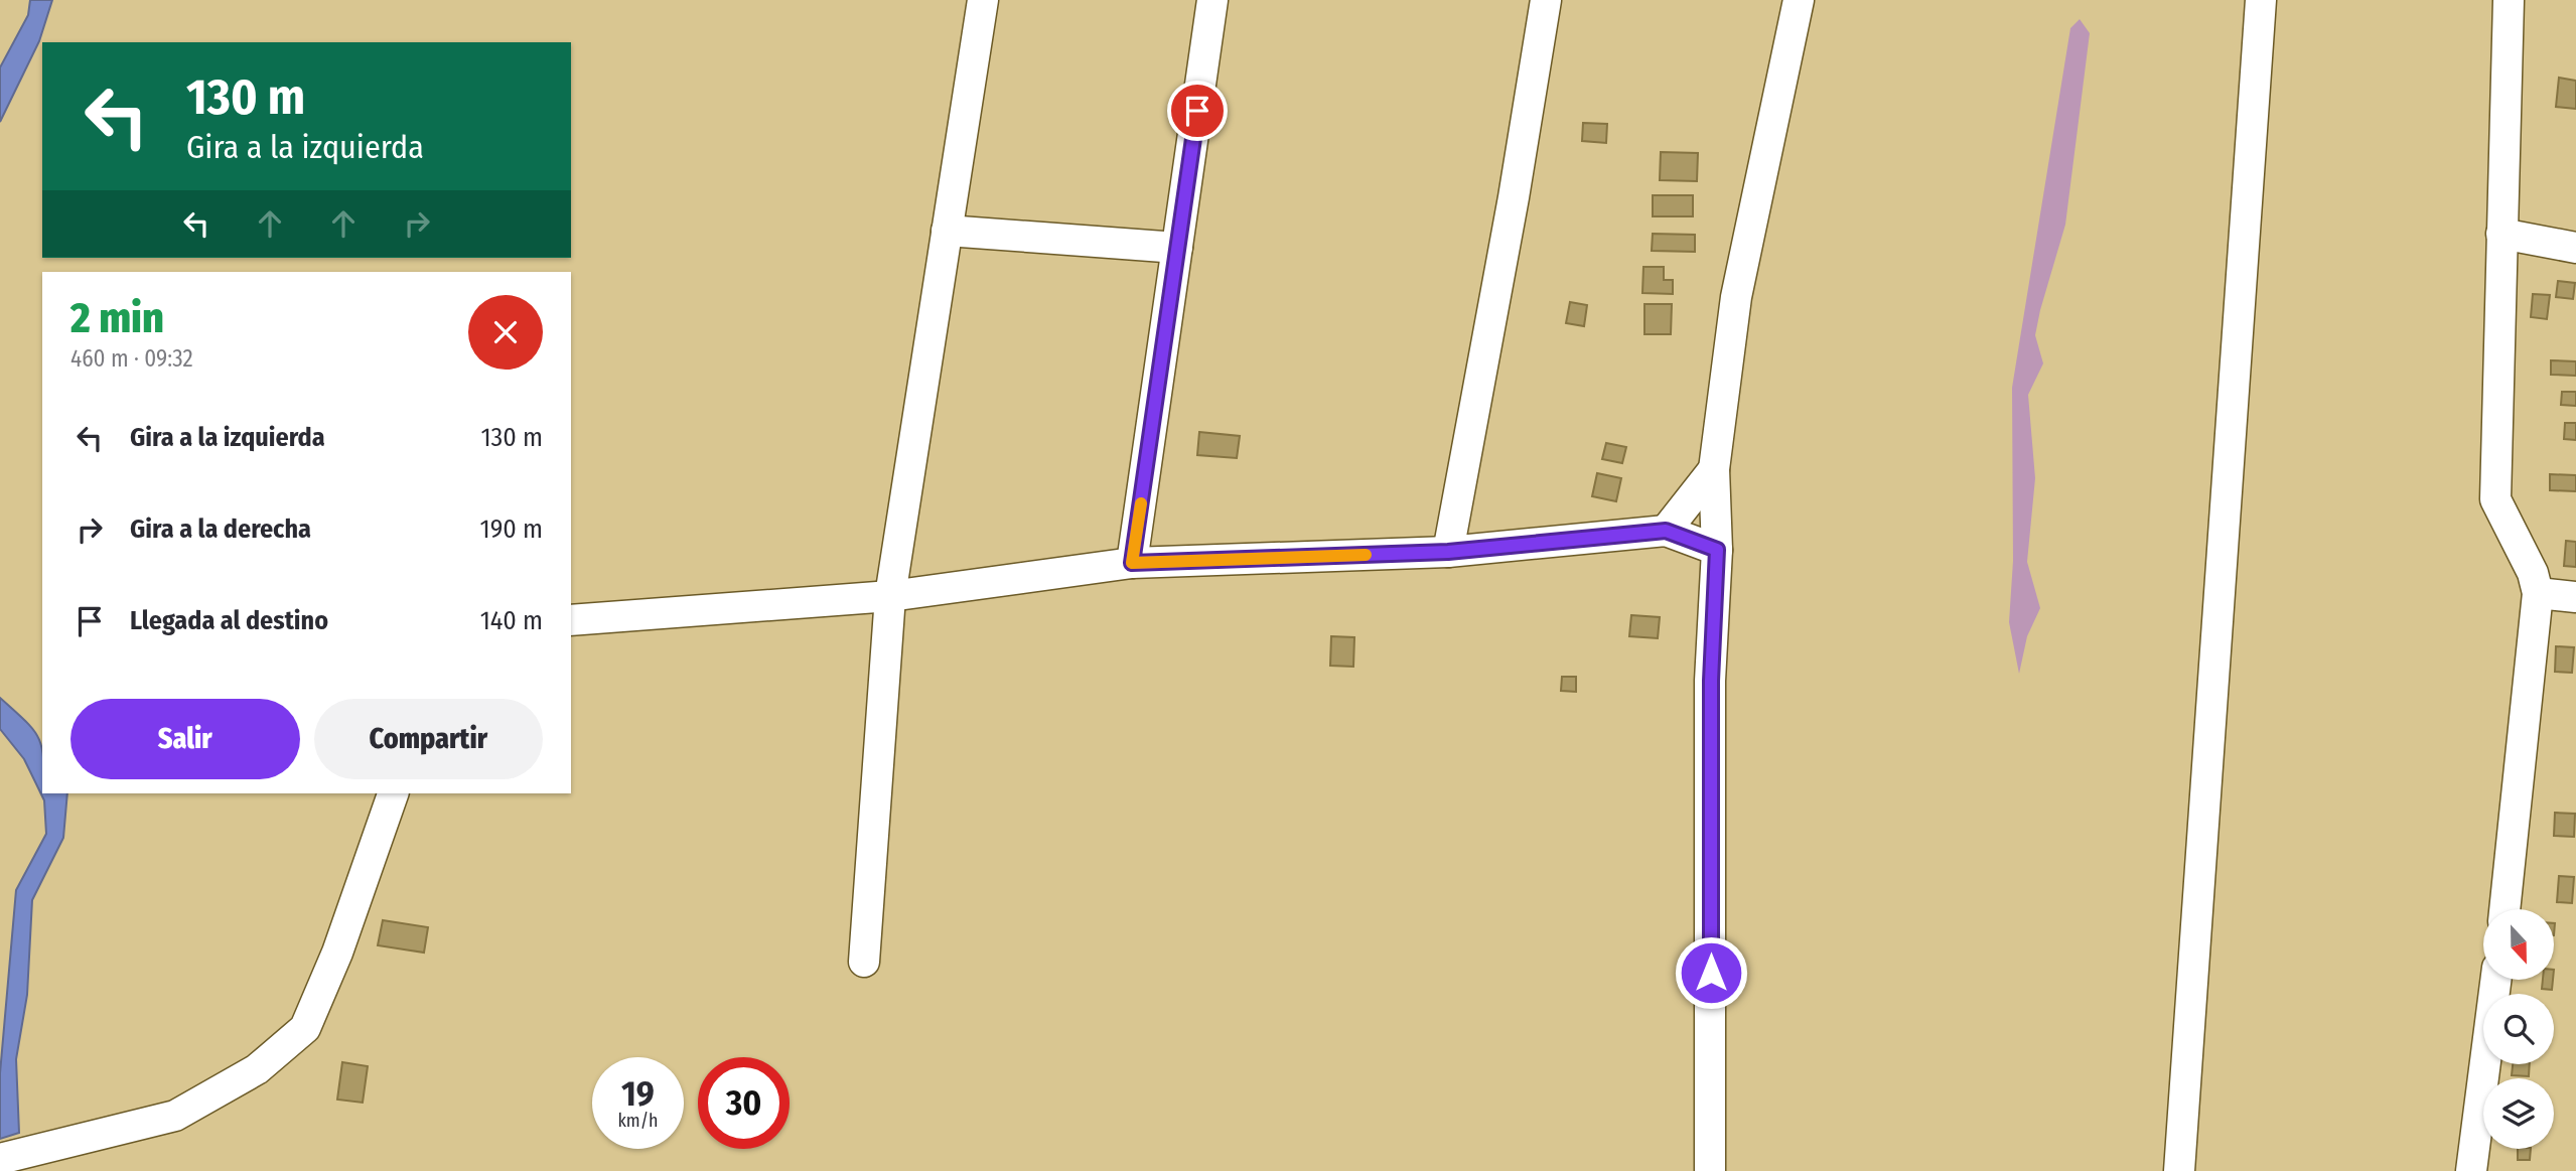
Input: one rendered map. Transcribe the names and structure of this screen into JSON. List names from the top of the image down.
{
  "north": "bottom",
  "page": {
    "turn": ["130 m", "Gira a la izquierda"],
    "heading": ["2 min", "460 m · 09:32"],
    "list": [
      {
        "name": "Gira a la izquierda",
        "value": "130 m"
      },
      {
        "name": "Gira a la derecha",
        "value": "190 m"
      },
      {
        "name": "Llegada al destino",
        "value": "140 m"
      }
    ],
    "buttons": ["Salir", "Compartir"],
    "speed": "19 km/h",
    "limit": "30"
  }
}
